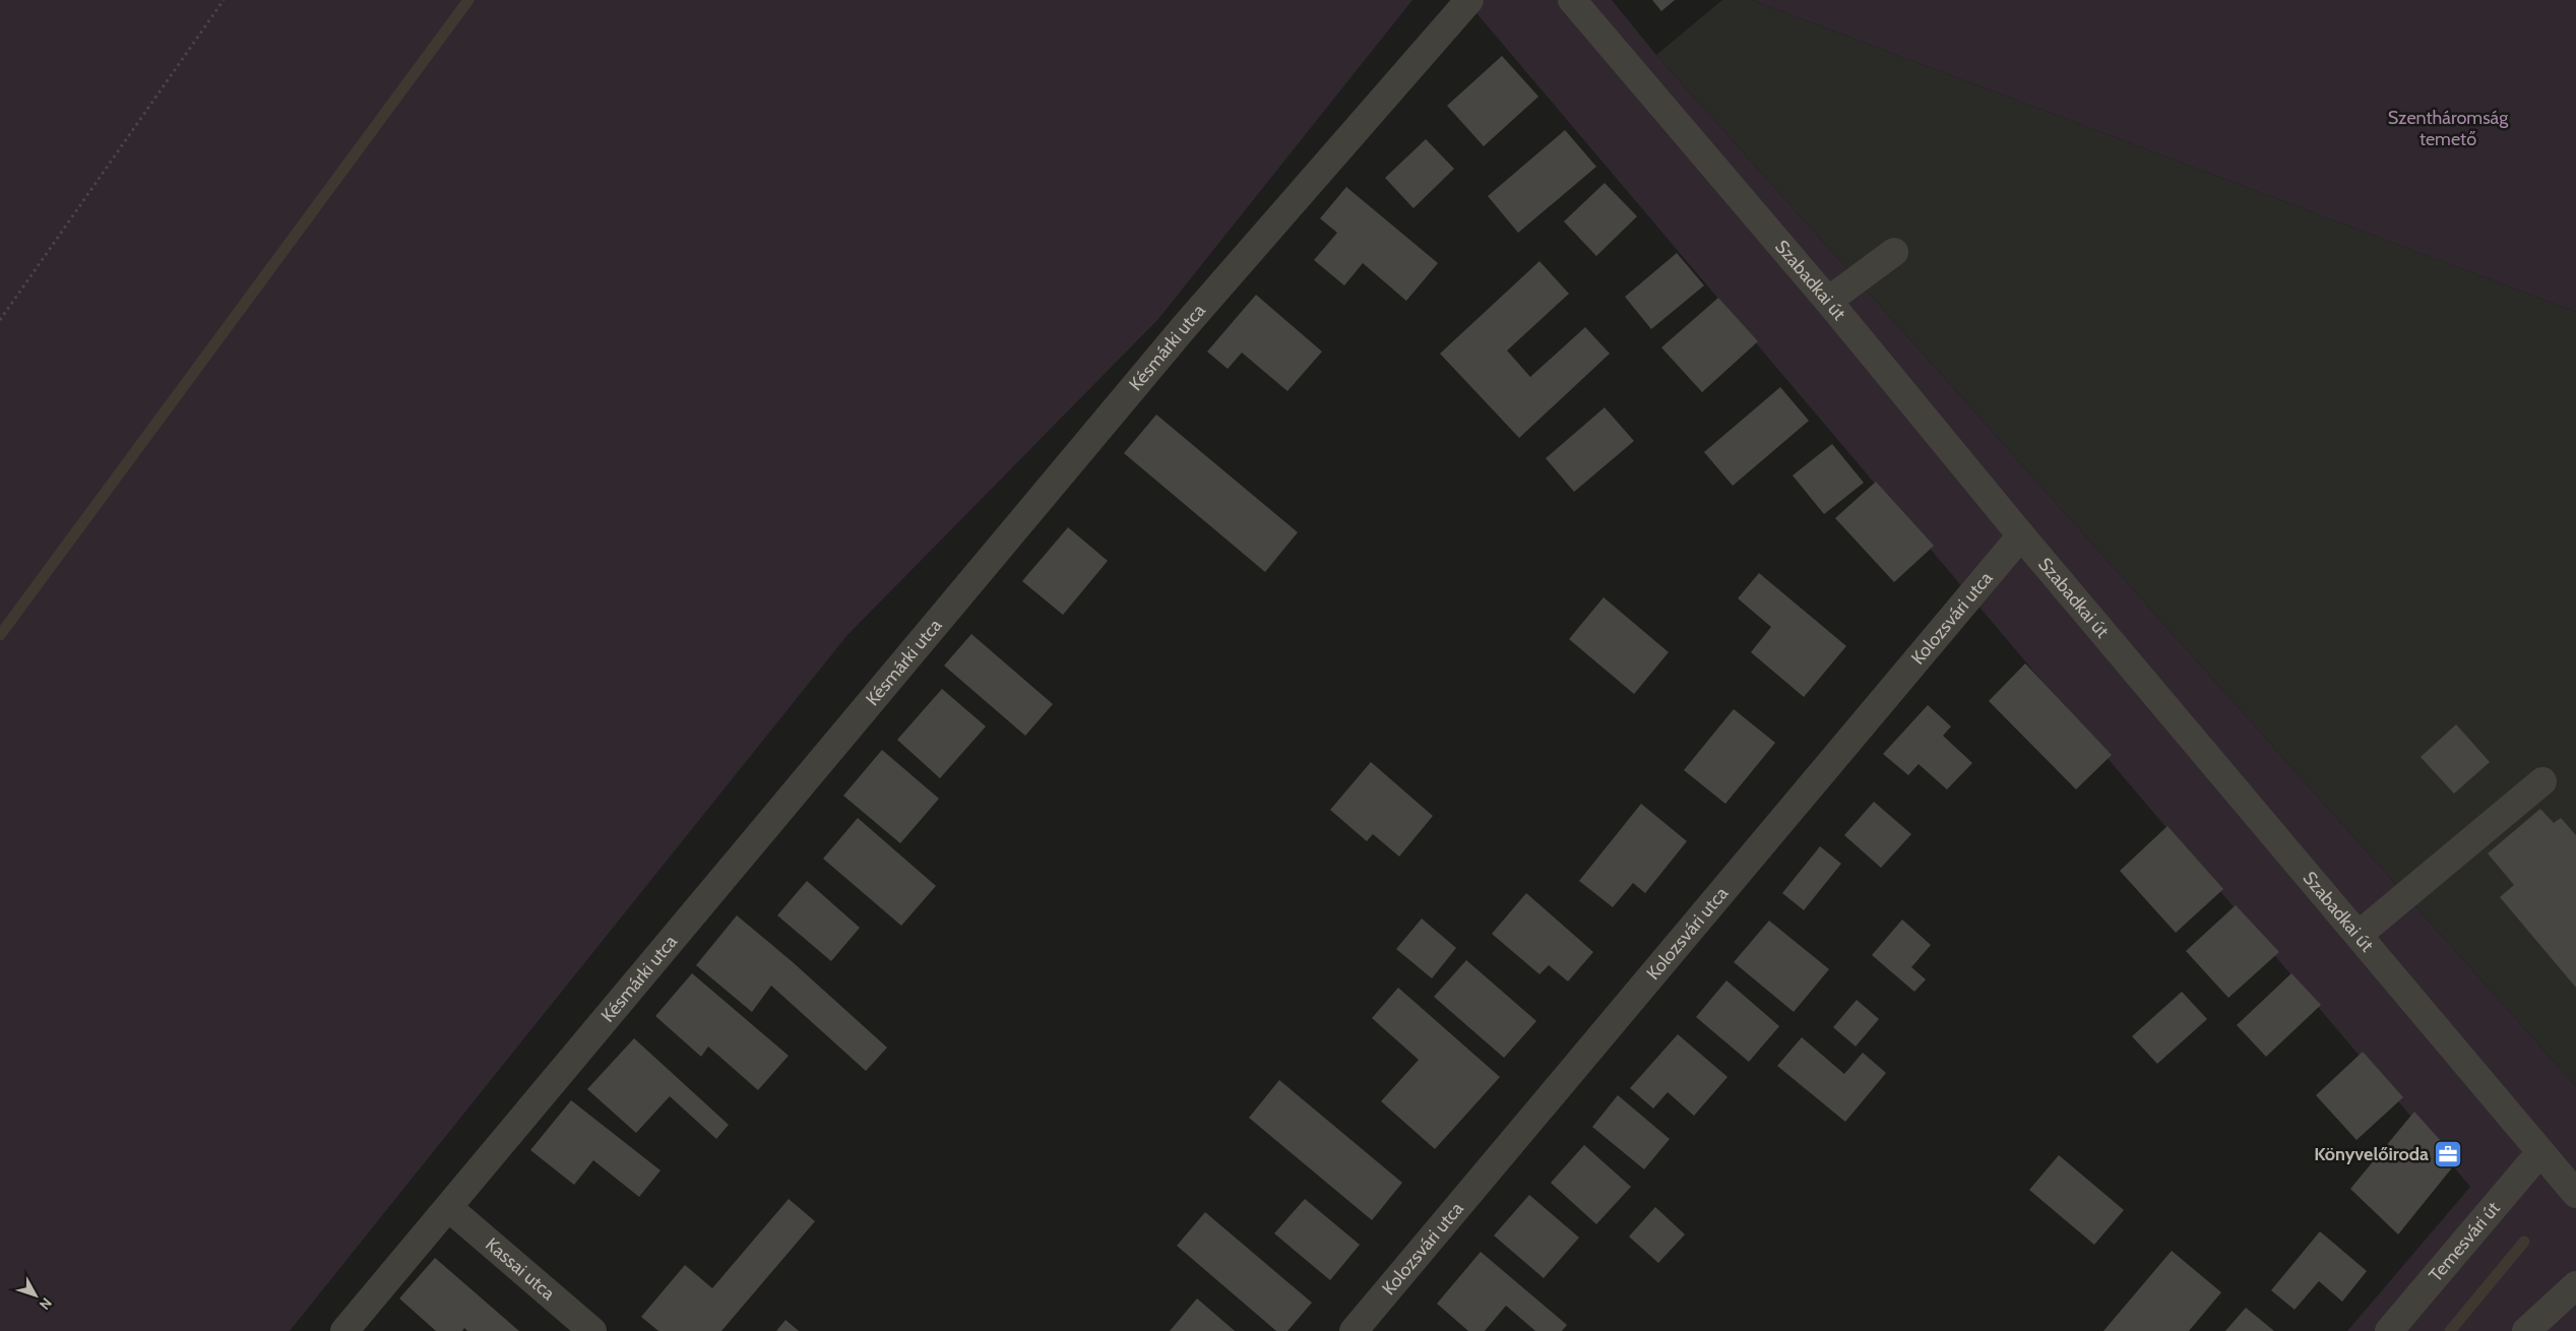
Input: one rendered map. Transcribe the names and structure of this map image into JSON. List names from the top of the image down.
{
  "streets": {
    "street": [
      "Szabadkai út",
      "Késmárki utca",
      "Kolozsvári utca",
      "Temesvári út",
      "Kassai utca"
    ]
  },
  "crossings": [
    ["Szabadkai út", "Kolozsvári utca"],
    ["Szabadkai út", "Temesvári út"],
    ["Késmárki utca", "Kassai utca"]
  ],
  "parks": ["Szentháromság temető"],
  "places": {
    "office": ["Könyvelőiroda"]
  },
  "north": "bottom right"
}
